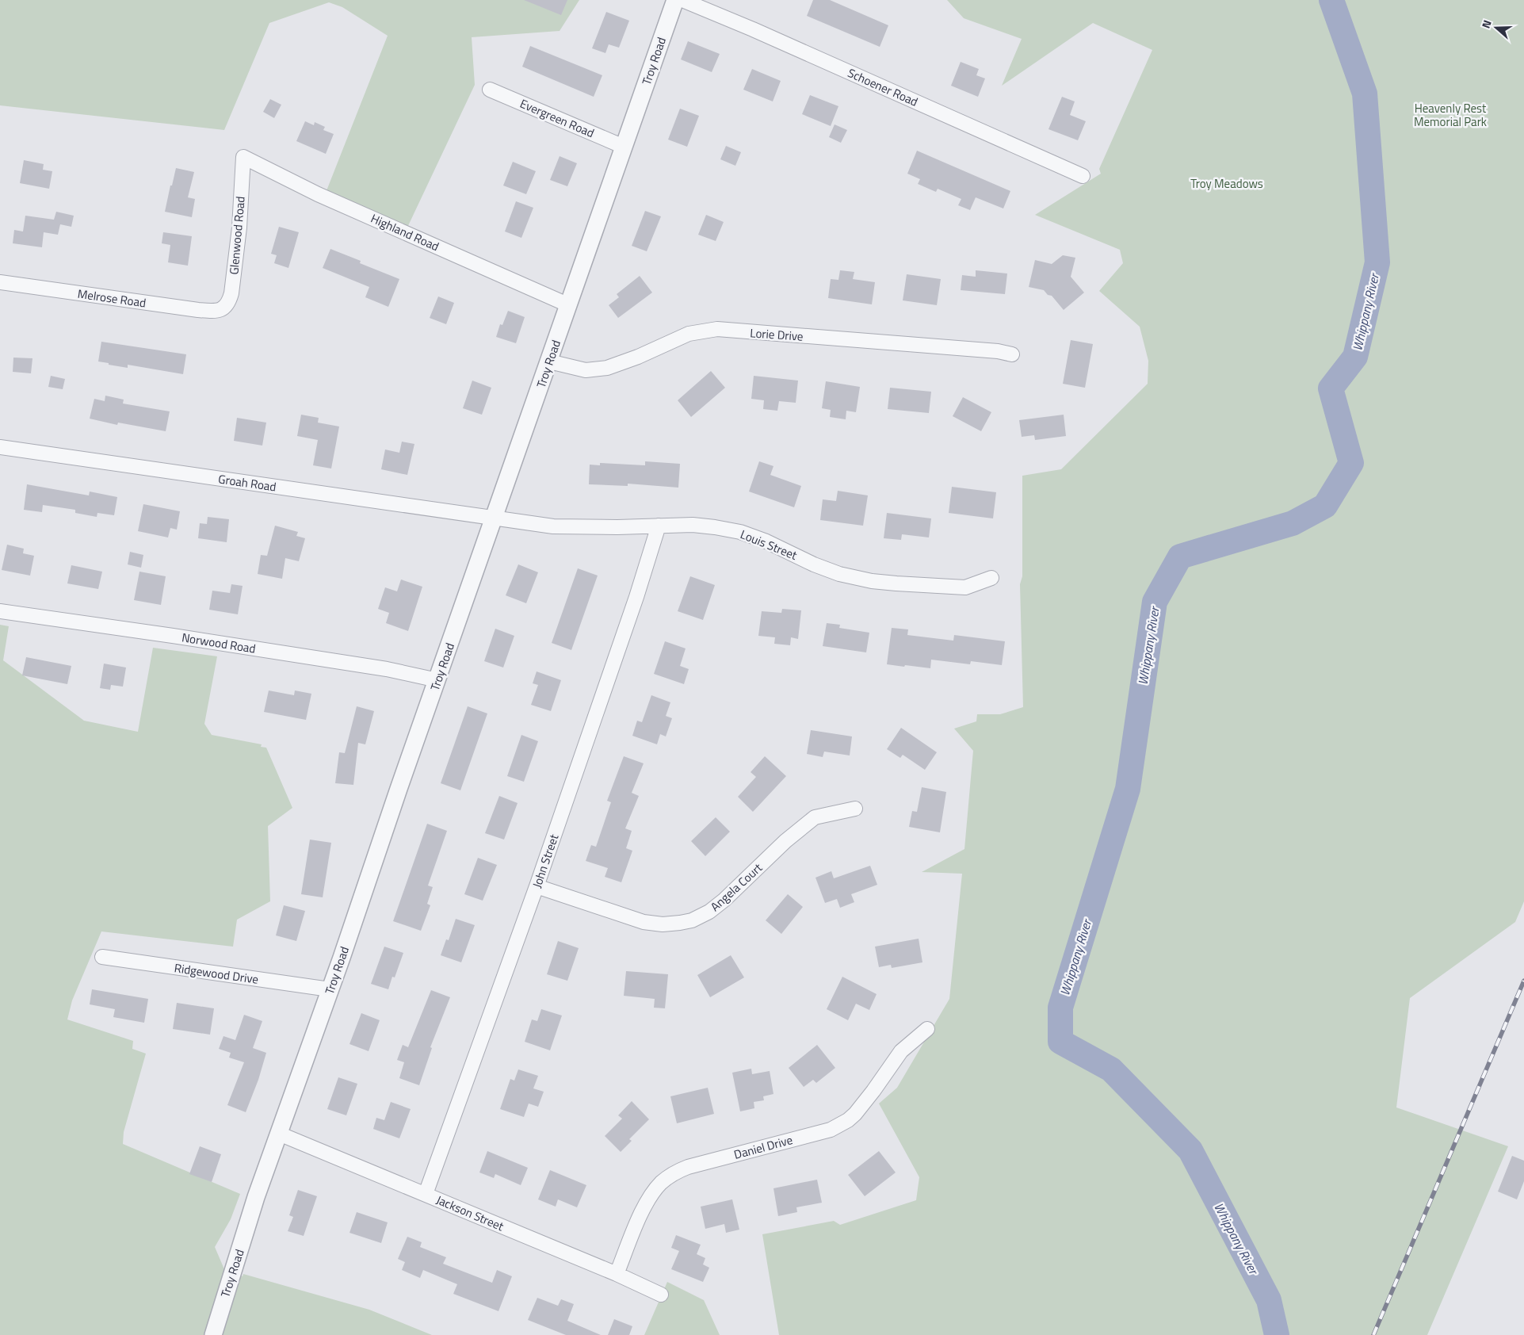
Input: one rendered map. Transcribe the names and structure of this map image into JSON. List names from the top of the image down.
{
  "streets": {
    "street": [
      "Troy Road",
      "Schoener Road",
      "Evergreen Road",
      "Highland Road",
      "Glenwood Road",
      "Melrose Road",
      "Lorie Drive",
      "Groah Road",
      "Louis Street",
      "Norwood Road",
      "John Street",
      "Angela Court",
      "Ridgewood Drive",
      "Daniel Drive",
      "Jackson Street"
    ]
  },
  "crossings": [
    ["Troy Road", "Evergreen Road"],
    ["Troy Road", "Highland Road"],
    ["Troy Road", "Lorie Drive"],
    ["Troy Road", "Groah Road"],
    ["Troy Road", "Louis Street"],
    ["Troy Road", "Norwood Road"],
    ["Troy Road", "Ridgewood Drive"],
    ["Troy Road", "Jackson Street"],
    ["Highland Road", "Glenwood Road"],
    ["Glenwood Road", "Melrose Road"],
    ["Groah Road", "Louis Street"],
    ["Louis Street", "John Street"],
    ["John Street", "Angela Court"],
    ["John Street", "Jackson Street"],
    ["Daniel Drive", "Jackson Street"]
  ],
  "water": ["Whippany River"],
  "parks": ["Heavenly Rest Memorial Park", "Troy Meadows"],
  "north": "left"
}
